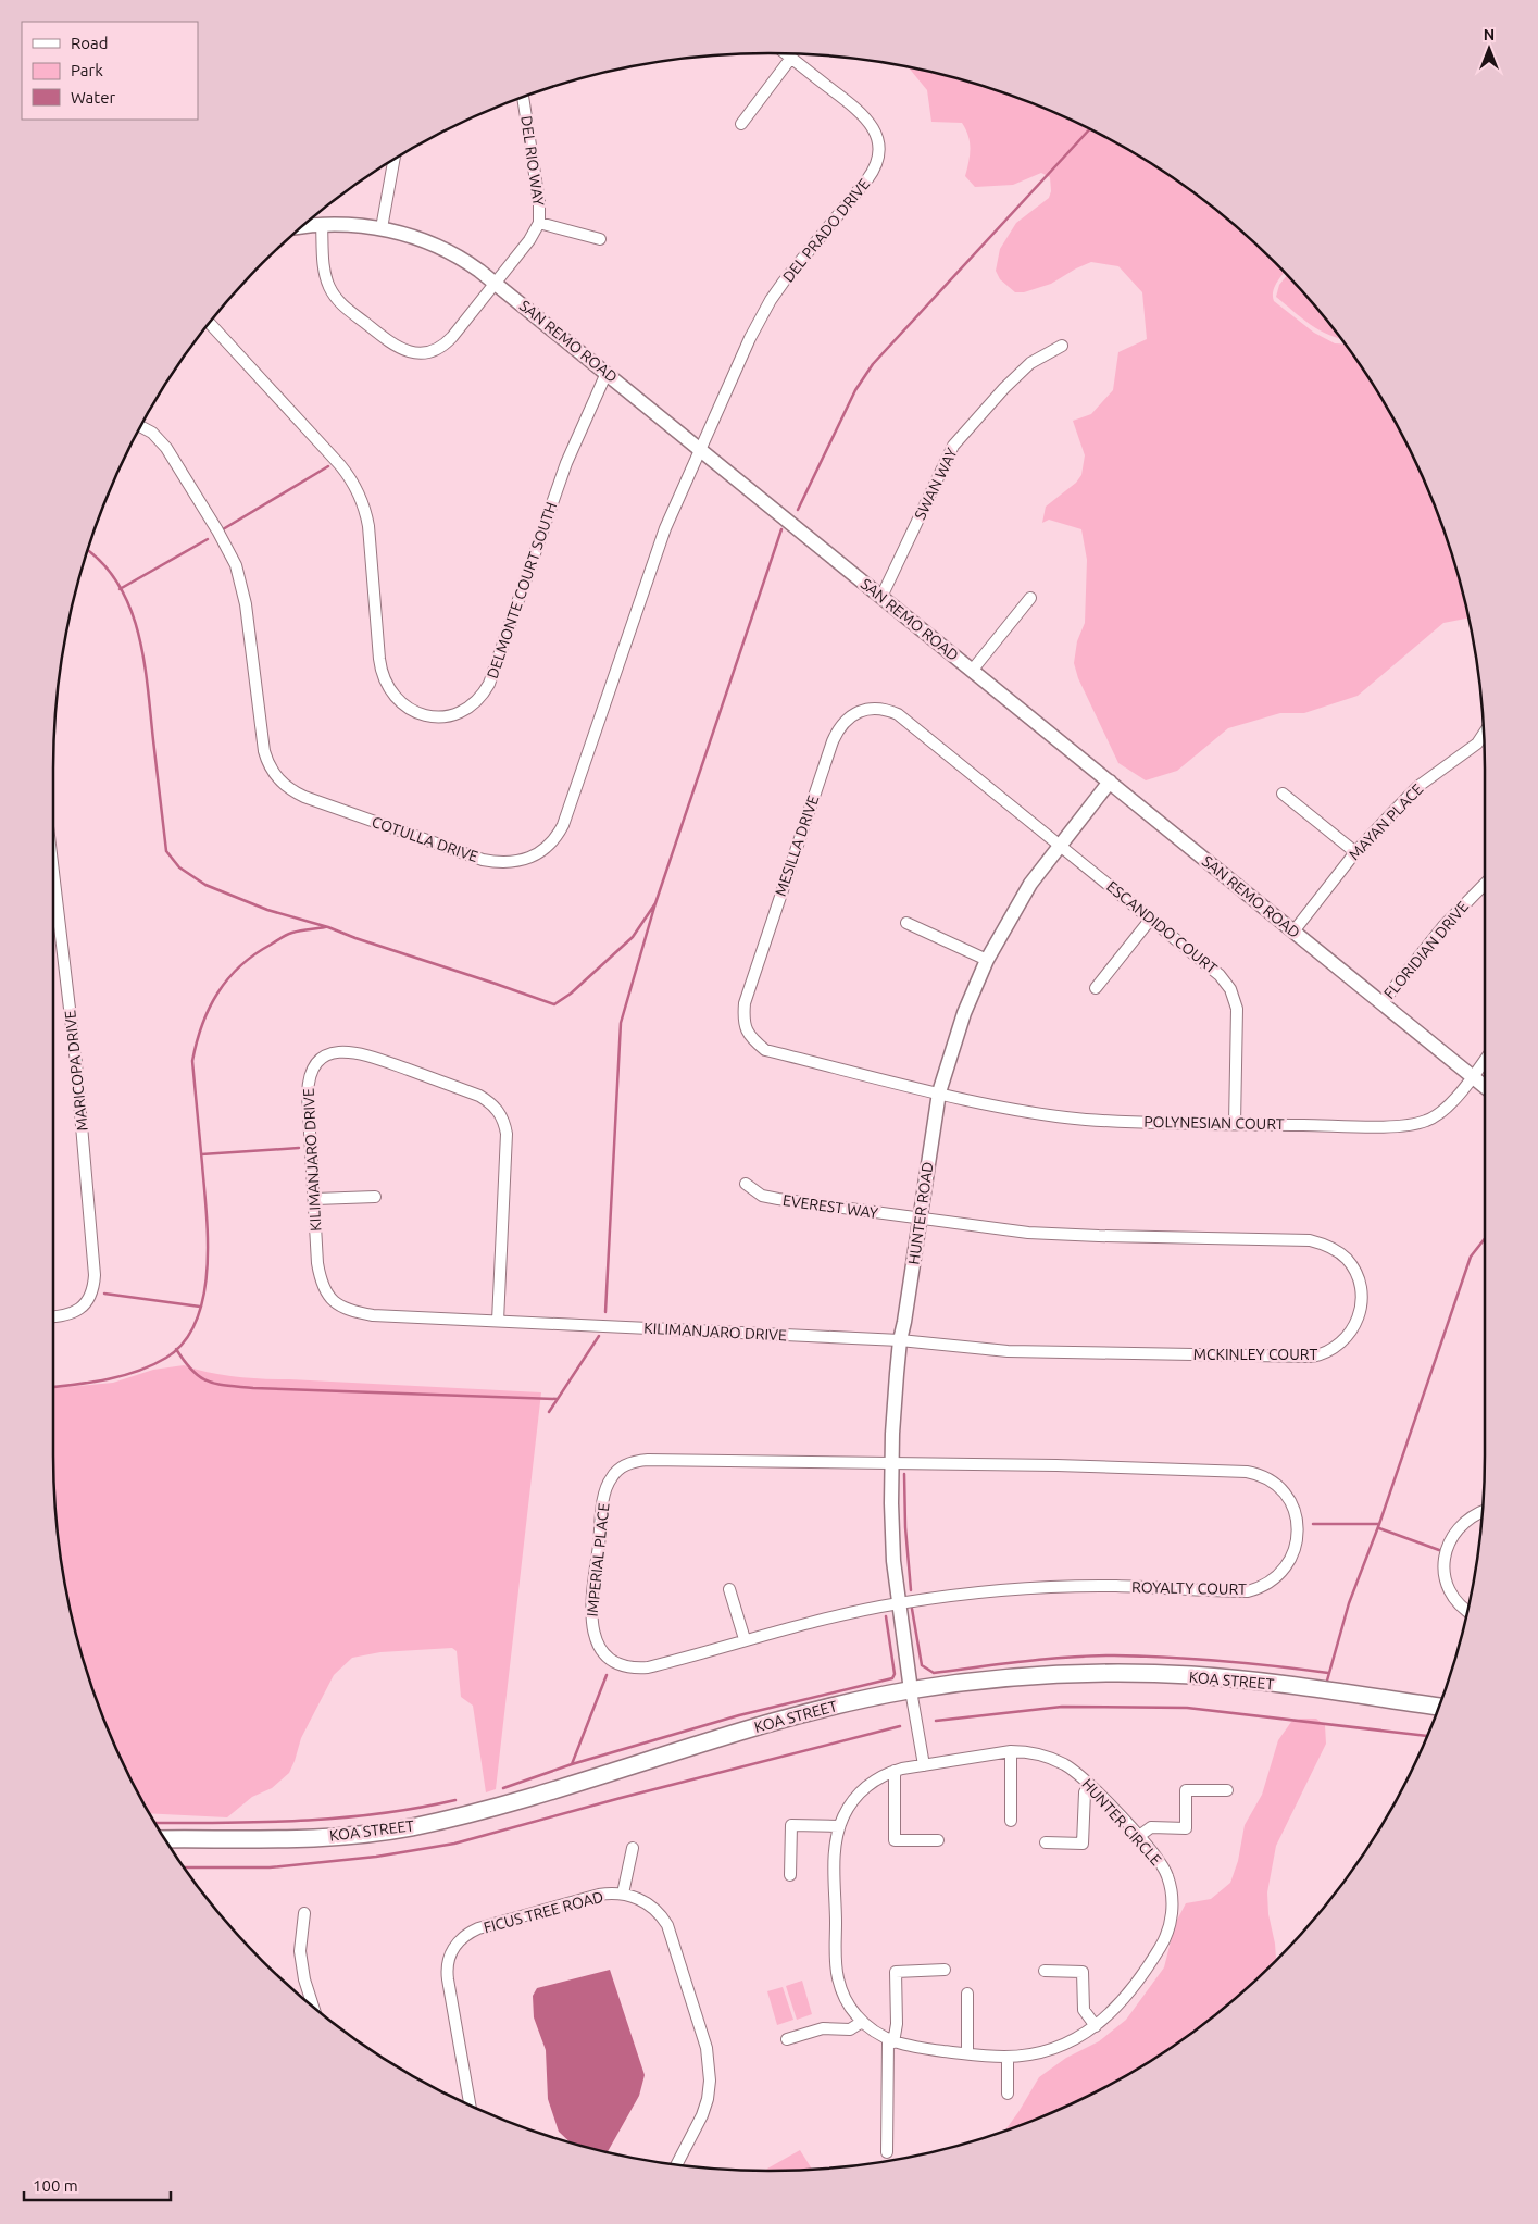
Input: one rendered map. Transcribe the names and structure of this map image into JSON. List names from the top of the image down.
{
  "streets": {
    "main road": ["KOA STREET"],
    "street": [
      "DEL RIO WAY",
      "DEL PRADO DRIVE",
      "SAN REMO ROAD",
      "SWAN WAY",
      "DELMONTE COURT SOUTH",
      "MAYAN PLACE",
      "COTULLA DRIVE",
      "MESILLA DRIVE",
      "ESCANDIDO COURT",
      "FLORIDIAN DRIVE",
      "MARICOPA DRIVE",
      "POLYNESIAN COURT",
      "KILIMANJARO DRIVE",
      "EVEREST WAY",
      "HUNTER ROAD",
      "MCKINLEY COURT",
      "IMPERIAL PLACE",
      "ROYALTY COURT",
      "HUNTER CIRCLE",
      "FICUS TREE ROAD"
    ]
  },
  "crossings": [
    ["DEL RIO WAY", "SAN REMO ROAD"],
    ["DEL PRADO DRIVE", "SAN REMO ROAD"],
    ["DEL PRADO DRIVE", "COTULLA DRIVE"],
    ["SAN REMO ROAD", "SWAN WAY"],
    ["SAN REMO ROAD", "DELMONTE COURT SOUTH"],
    ["SAN REMO ROAD", "MAYAN PLACE"],
    ["SAN REMO ROAD", "COTULLA DRIVE"],
    ["SAN REMO ROAD", "FLORIDIAN DRIVE"],
    ["SAN REMO ROAD", "POLYNESIAN COURT"],
    ["SAN REMO ROAD", "HUNTER ROAD"],
    ["MESILLA DRIVE", "ESCANDIDO COURT"],
    ["MESILLA DRIVE", "POLYNESIAN COURT"],
    ["MESILLA DRIVE", "HUNTER ROAD"],
    ["ESCANDIDO COURT", "POLYNESIAN COURT"],
    ["ESCANDIDO COURT", "HUNTER ROAD"],
    ["POLYNESIAN COURT", "HUNTER ROAD"],
    ["KILIMANJARO DRIVE", "HUNTER ROAD"],
    ["KILIMANJARO DRIVE", "MCKINLEY COURT"],
    ["EVEREST WAY", "HUNTER ROAD"],
    ["EVEREST WAY", "MCKINLEY COURT"],
    ["HUNTER ROAD", "MCKINLEY COURT"],
    ["HUNTER ROAD", "IMPERIAL PLACE"],
    ["HUNTER ROAD", "ROYALTY COURT"],
    ["HUNTER ROAD", "KOA STREET"],
    ["IMPERIAL PLACE", "ROYALTY COURT"]
  ],
  "legend": ["Road", "Park", "Water"],
  "scale_bar": "100 m",
  "north": "top"
}
